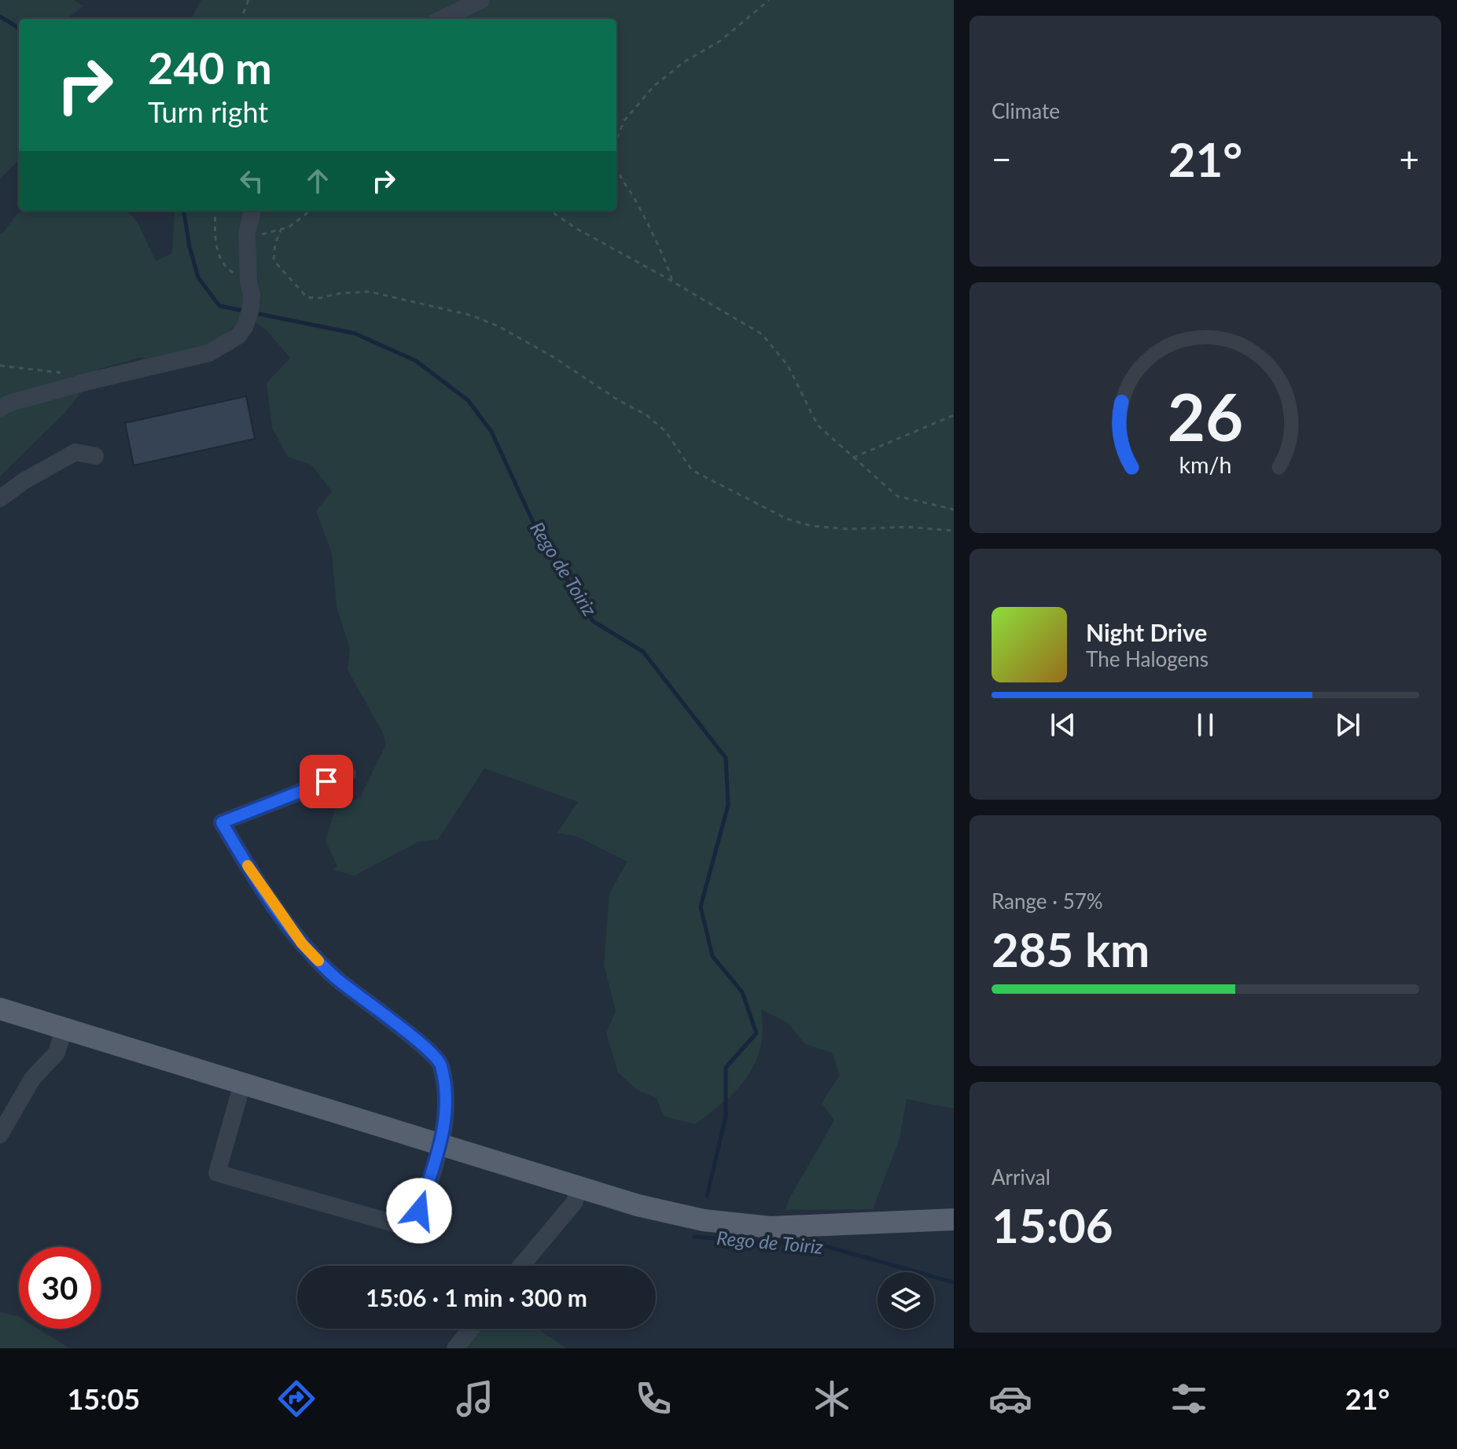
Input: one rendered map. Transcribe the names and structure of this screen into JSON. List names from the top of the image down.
{
  "water": ["Rego de Toiriz"],
  "page": {
    "tile": [
      "Climate",
      ["Range · 57%", "285 km"],
      ["Arrival", "15:06"]
    ],
    "turn": ["240 m", "Turn right"],
    "heat": ["−", "21°", "+"],
    "song": ["Night Drive", "The Halogens"],
    "limit": "30",
    "trip": "15:06 · 1 min · 300 m",
    "tabs": ["15:05", "21°"],
    "gauge": ["26", "km/h"]
  }
}
